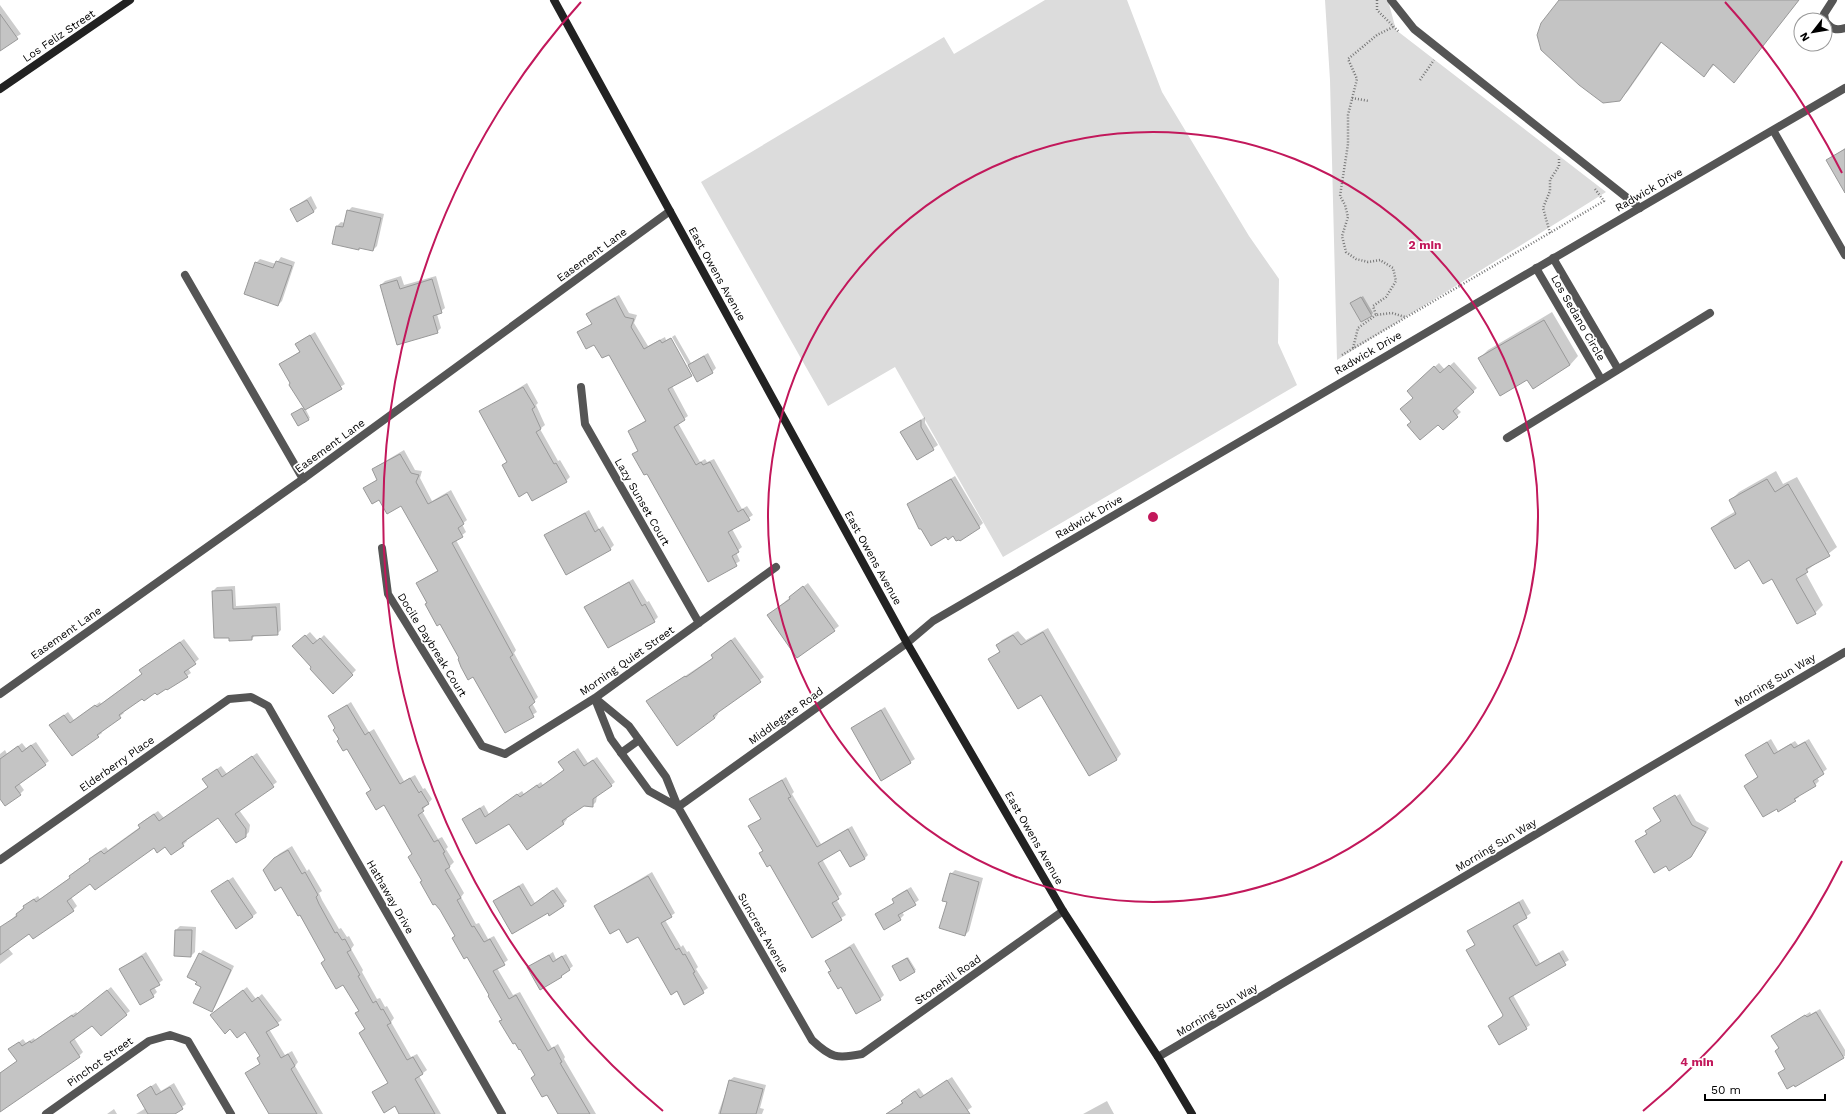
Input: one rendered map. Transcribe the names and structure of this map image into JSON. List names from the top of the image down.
{
  "streets": {
    "street": [
      "Los Feliz Street",
      "Radwick Drive",
      "Easement Lane",
      "East Owens Avenue",
      "Los Sedano Circle",
      "Lazy Sunset Court",
      "Docile Daybreak Court",
      "Morning Quiet Street",
      "Morning Sun Way",
      "Middlegate Road",
      "Elderberry Place",
      "Hathaway Drive",
      "Suncrest Avenue",
      "Stonehill Road",
      "Pinchot Street"
    ]
  },
  "crossings": [
    ["Radwick Drive", "East Owens Avenue"],
    ["Radwick Drive", "Los Sedano Circle"],
    ["Radwick Drive", "Middlegate Road"],
    ["Easement Lane", "East Owens Avenue"],
    ["East Owens Avenue", "Morning Sun Way"],
    ["East Owens Avenue", "Middlegate Road"],
    ["East Owens Avenue", "Stonehill Road"],
    ["Lazy Sunset Court", "Morning Quiet Street"],
    ["Docile Daybreak Court", "Morning Quiet Street"],
    ["Morning Quiet Street", "Suncrest Avenue"],
    ["Middlegate Road", "Suncrest Avenue"],
    ["Elderberry Place", "Hathaway Drive"],
    ["Suncrest Avenue", "Stonehill Road"]
  ],
  "scale_bar": "50 m",
  "north": "bottom left",
  "rings": ["2 min", "4 min"]
}
